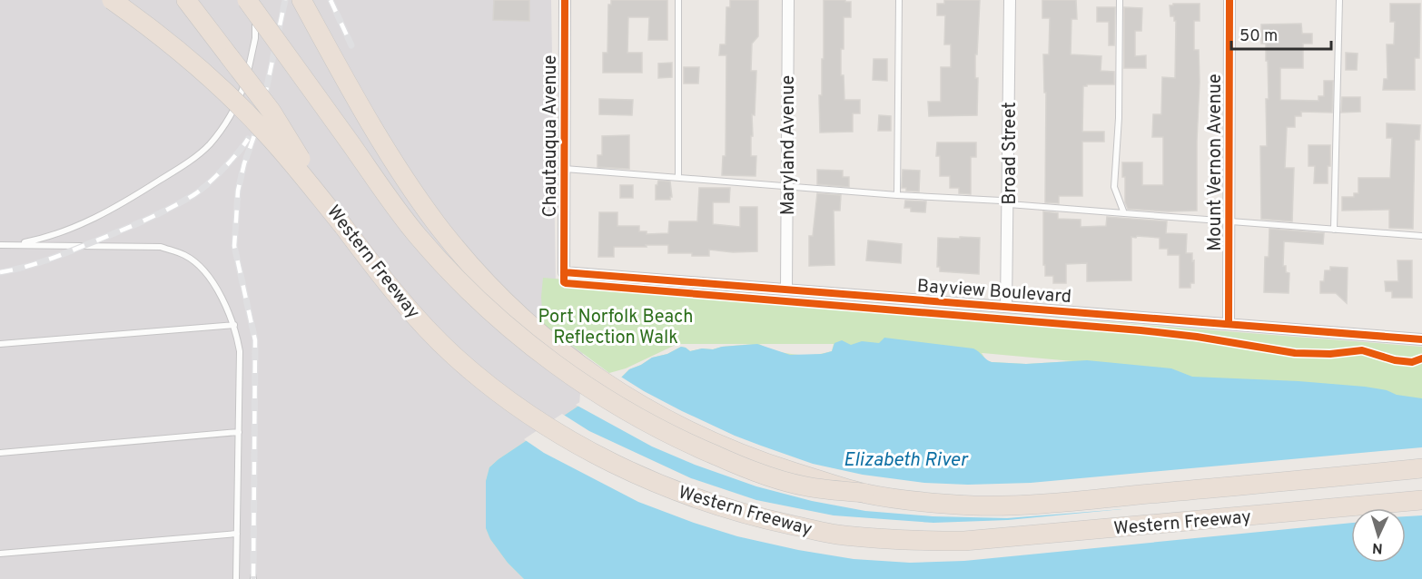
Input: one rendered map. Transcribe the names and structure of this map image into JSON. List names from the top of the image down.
{
  "streets": {
    "highway": ["Western Freeway"],
    "street": [
      "Chautauqua Avenue",
      "Maryland Avenue",
      "Broad Street",
      "Mount Vernon Avenue",
      "Bayview Boulevard"
    ]
  },
  "crossings": [
    ["Chautauqua Avenue", "Bayview Boulevard"],
    ["Maryland Avenue", "Bayview Boulevard"],
    ["Broad Street", "Bayview Boulevard"],
    ["Mount Vernon Avenue", "Bayview Boulevard"]
  ],
  "water": ["Elizabeth River"],
  "parks": ["Port Norfolk Beach Reflection Walk"],
  "scale_bar": "50 m",
  "north": "bottom"
}
